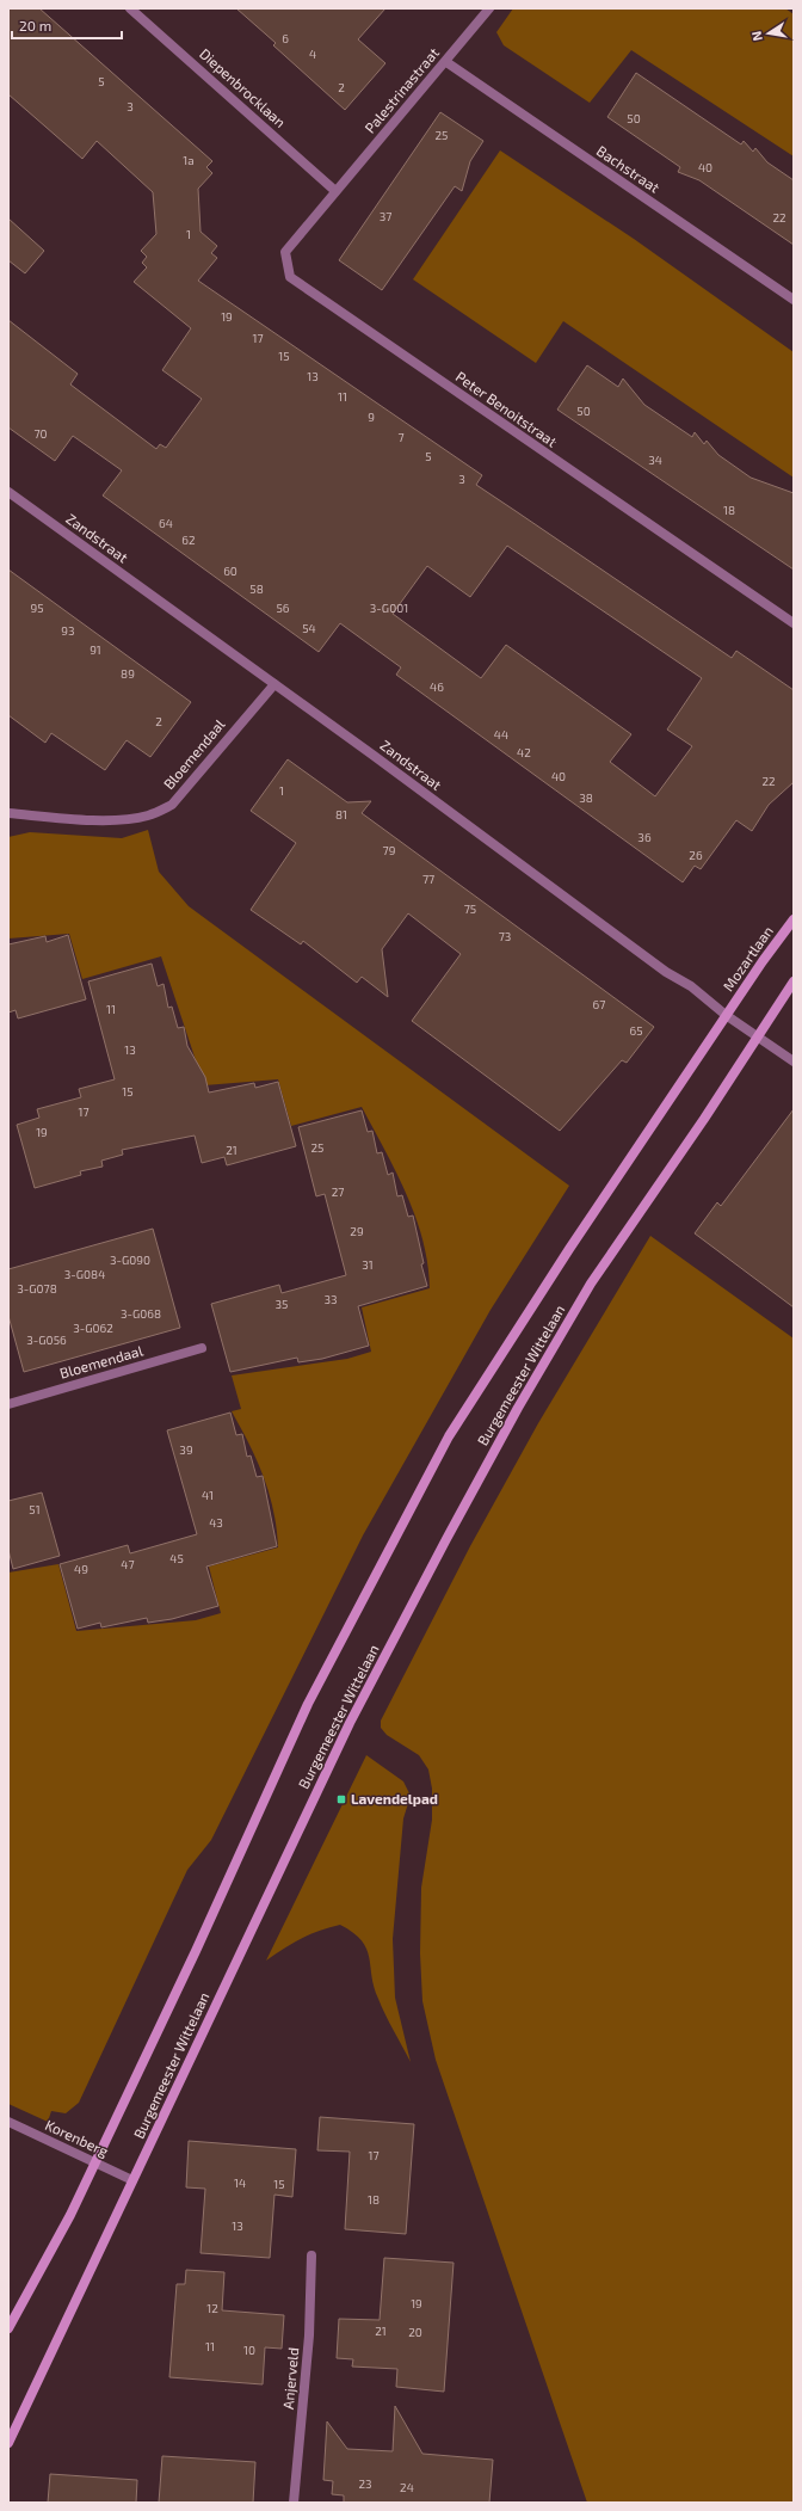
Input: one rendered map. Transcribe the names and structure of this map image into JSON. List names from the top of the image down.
{
  "streets": {
    "street": [
      "Diepenbrocklaan",
      "Palestrinastraat",
      "Bachstraat",
      "Peter Benoitstraat",
      "Zandstraat",
      "Bloemendaal",
      "Mozartlaan",
      "Burgemeester Wittelaan",
      "Korenberg",
      "Anjerveld"
    ]
  },
  "crossings": [
    ["Diepenbrocklaan", "Palestrinastraat"],
    ["Diepenbrocklaan", "Peter Benoitstraat"],
    ["Palestrinastraat", "Bachstraat"],
    ["Palestrinastraat", "Peter Benoitstraat"],
    ["Zandstraat", "Bloemendaal"],
    ["Zandstraat", "Mozartlaan"],
    ["Zandstraat", "Burgemeester Wittelaan"],
    ["Mozartlaan", "Burgemeester Wittelaan"],
    ["Burgemeester Wittelaan", "Korenberg"]
  ],
  "places": {
    "transit": ["Lavendelpad"]
  },
  "house_numbers": [
    "6",
    "4",
    "5",
    "2",
    "3",
    "50",
    "25",
    "1a",
    "40",
    "37",
    "22",
    "1",
    "19",
    "17",
    "15",
    "13",
    "11",
    "50",
    "9",
    "70",
    "7",
    "5",
    "34",
    "3",
    "18",
    "64",
    "62",
    "60",
    "58",
    "95",
    "56",
    "3-G001",
    "54",
    "93",
    "91",
    "89",
    "46",
    "2",
    "44",
    "42",
    "40",
    "22",
    "1",
    "38",
    "81",
    "36",
    "79",
    "26",
    "77",
    "75",
    "73",
    "67",
    "11",
    "65",
    "13",
    "15",
    "17",
    "19",
    "25",
    "21",
    "27",
    "29",
    "3-G090",
    "31",
    "3-G084",
    "3-G078",
    "33",
    "35",
    "3-G068",
    "3-G062",
    "3-G056",
    "39",
    "41",
    "51",
    "43",
    "45",
    "47",
    "49",
    "17",
    "14",
    "15",
    "18",
    "13",
    "19",
    "12",
    "21",
    "20",
    "11",
    "10",
    "23",
    "24"
  ],
  "scale_bar": "20 m",
  "north": "left"
}
